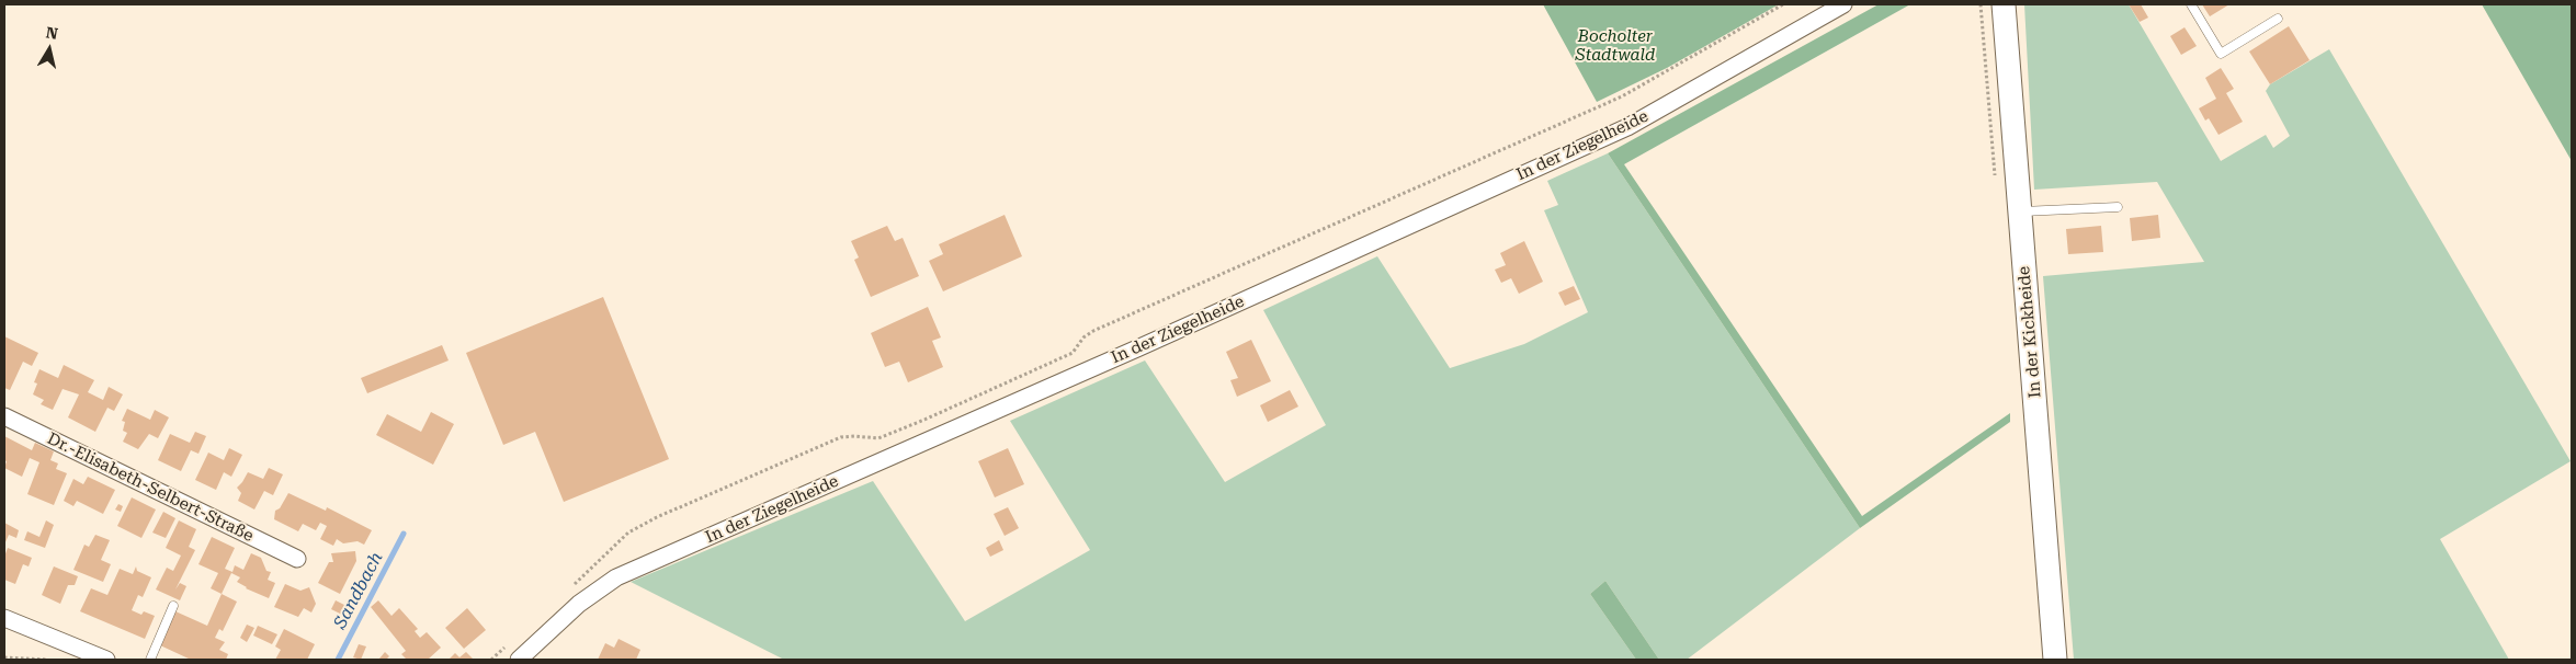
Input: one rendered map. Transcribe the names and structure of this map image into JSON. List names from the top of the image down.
{
  "streets": {
    "street": ["In der Ziegelheide", "In der Kickheide", "Dr.-Elisabeth-Selbert-Straße"]
  },
  "water": ["Sandbach"],
  "parks": ["Bocholter Stadtwald"],
  "north": "top"
}
